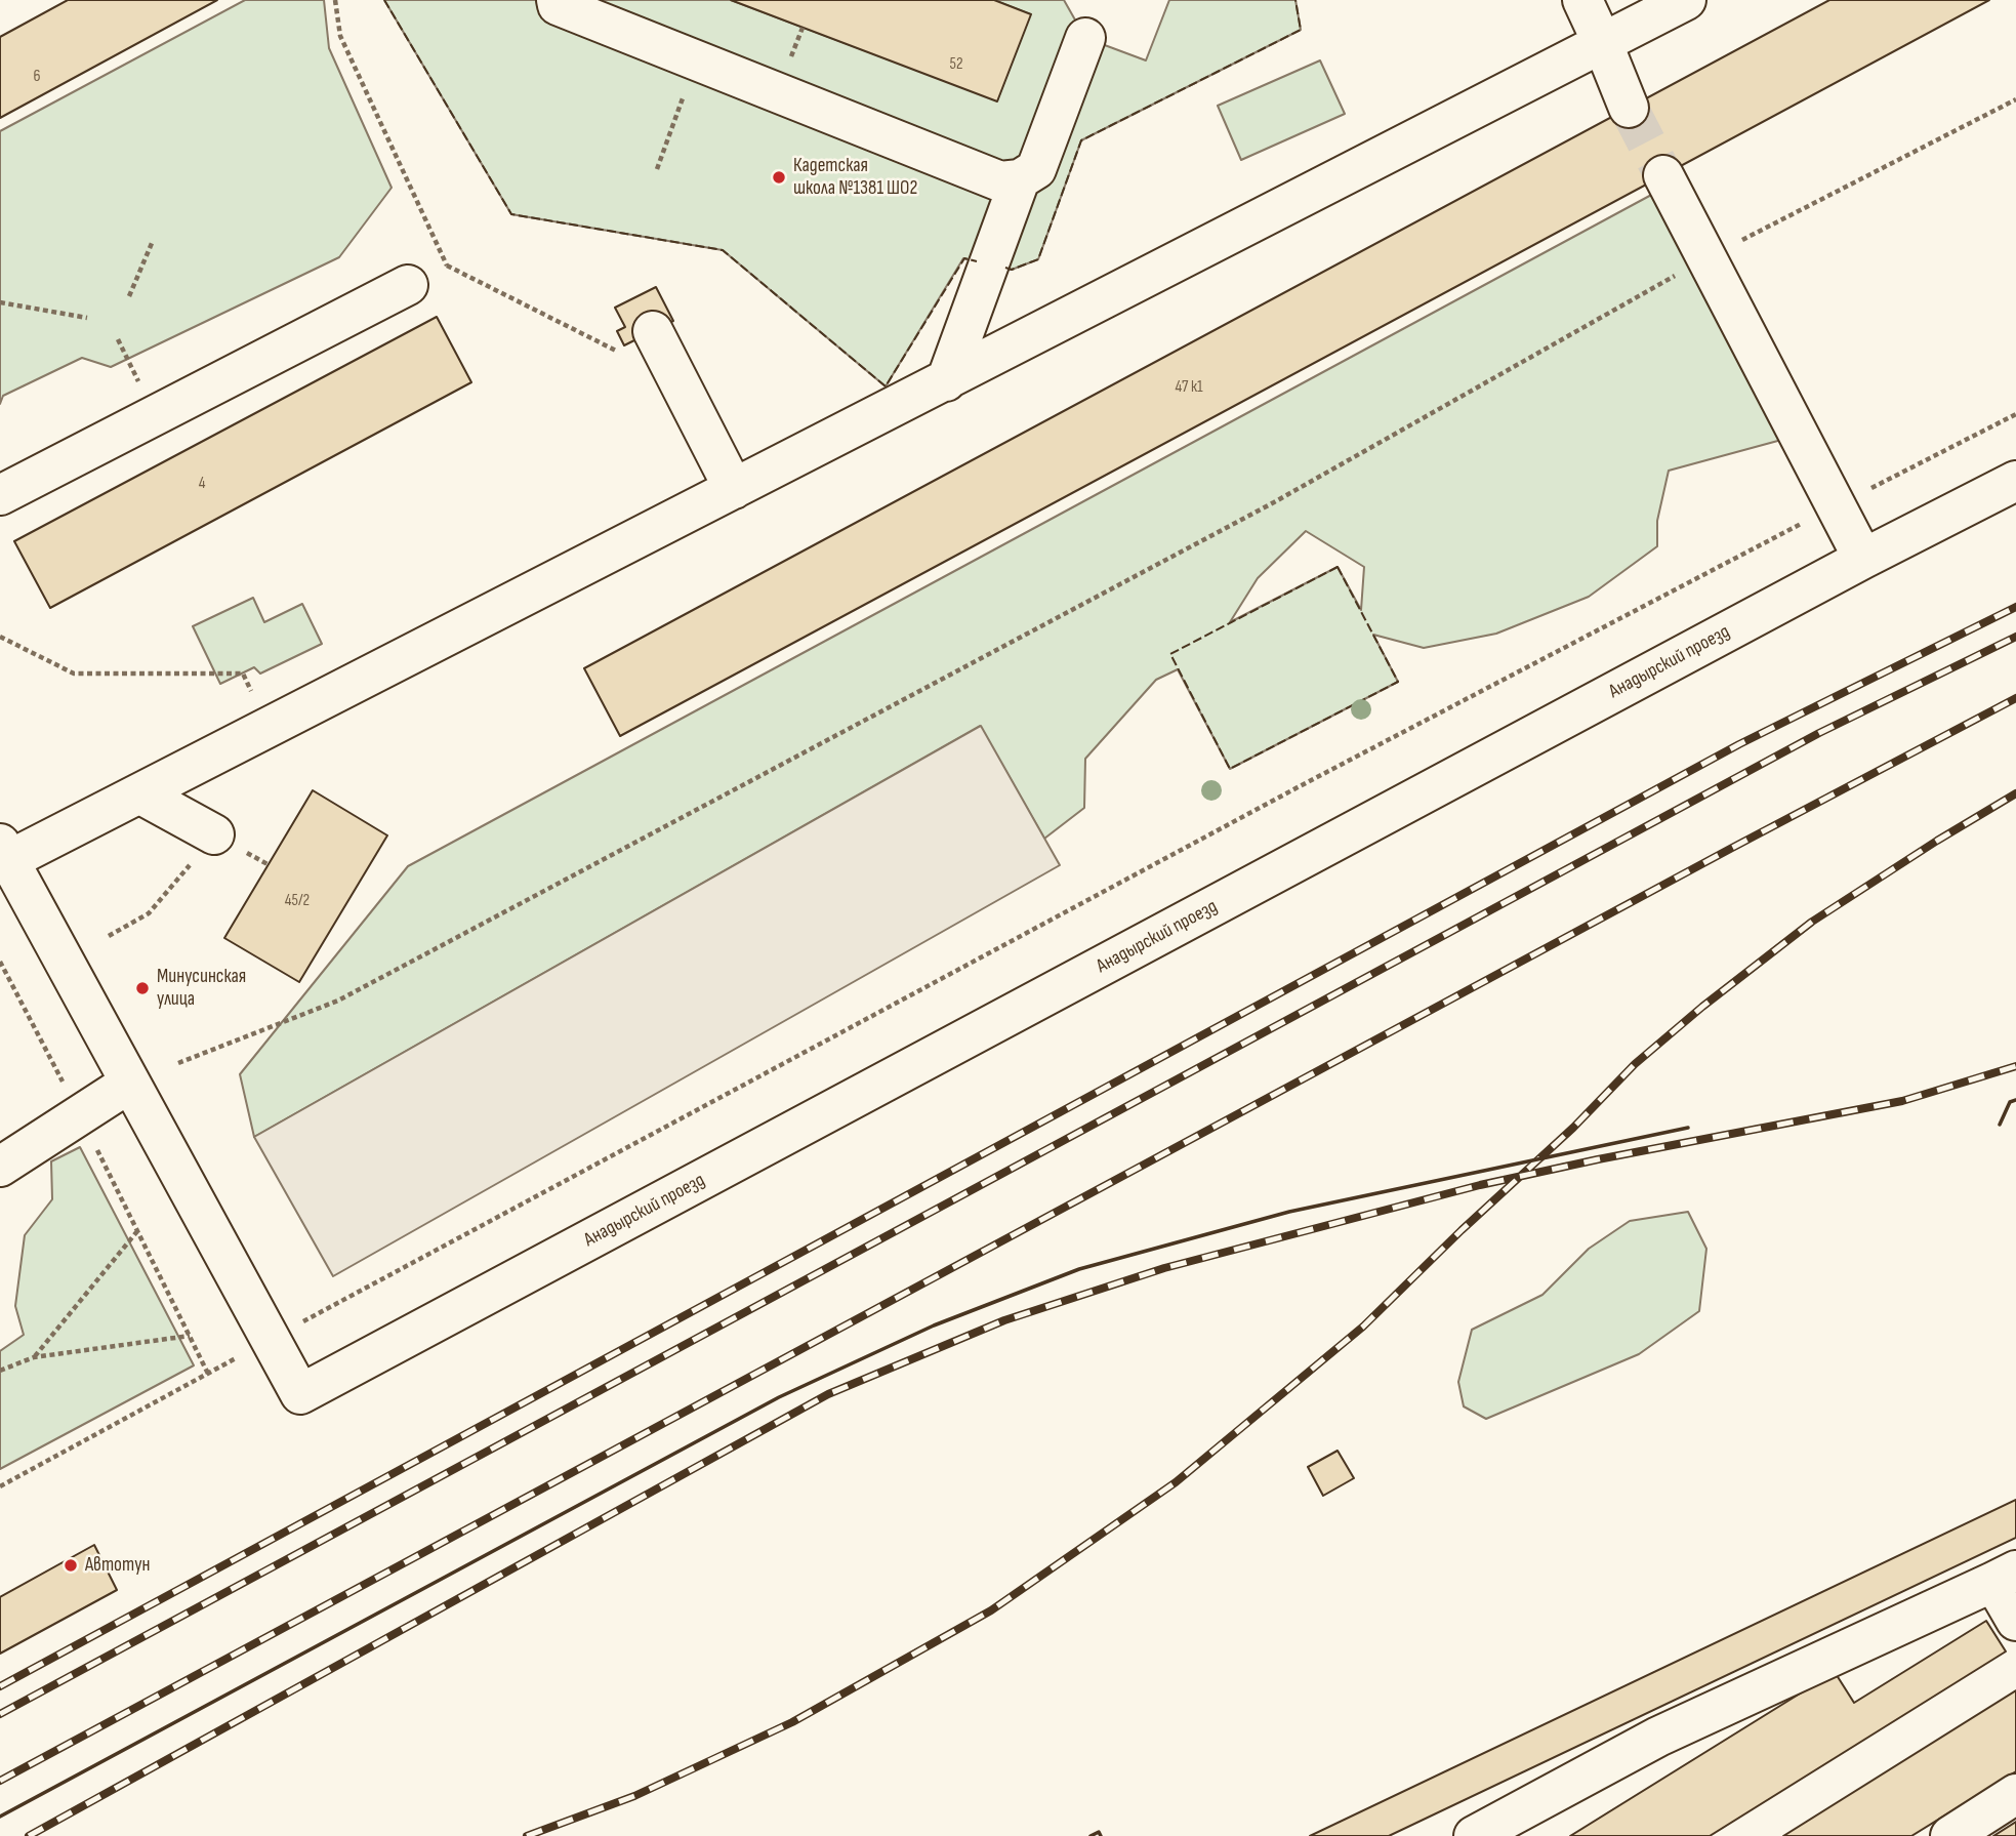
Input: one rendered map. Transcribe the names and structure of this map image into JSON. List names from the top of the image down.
{
  "streets": {
    "street": ["Анадырский проезд"]
  },
  "places": ["Кадетская школа №1381 ШО2", "Минусинская улица", "Автотун"],
  "house_numbers": [
    "52",
    "6",
    "47 к1",
    "4",
    "45/2"
  ]
}
